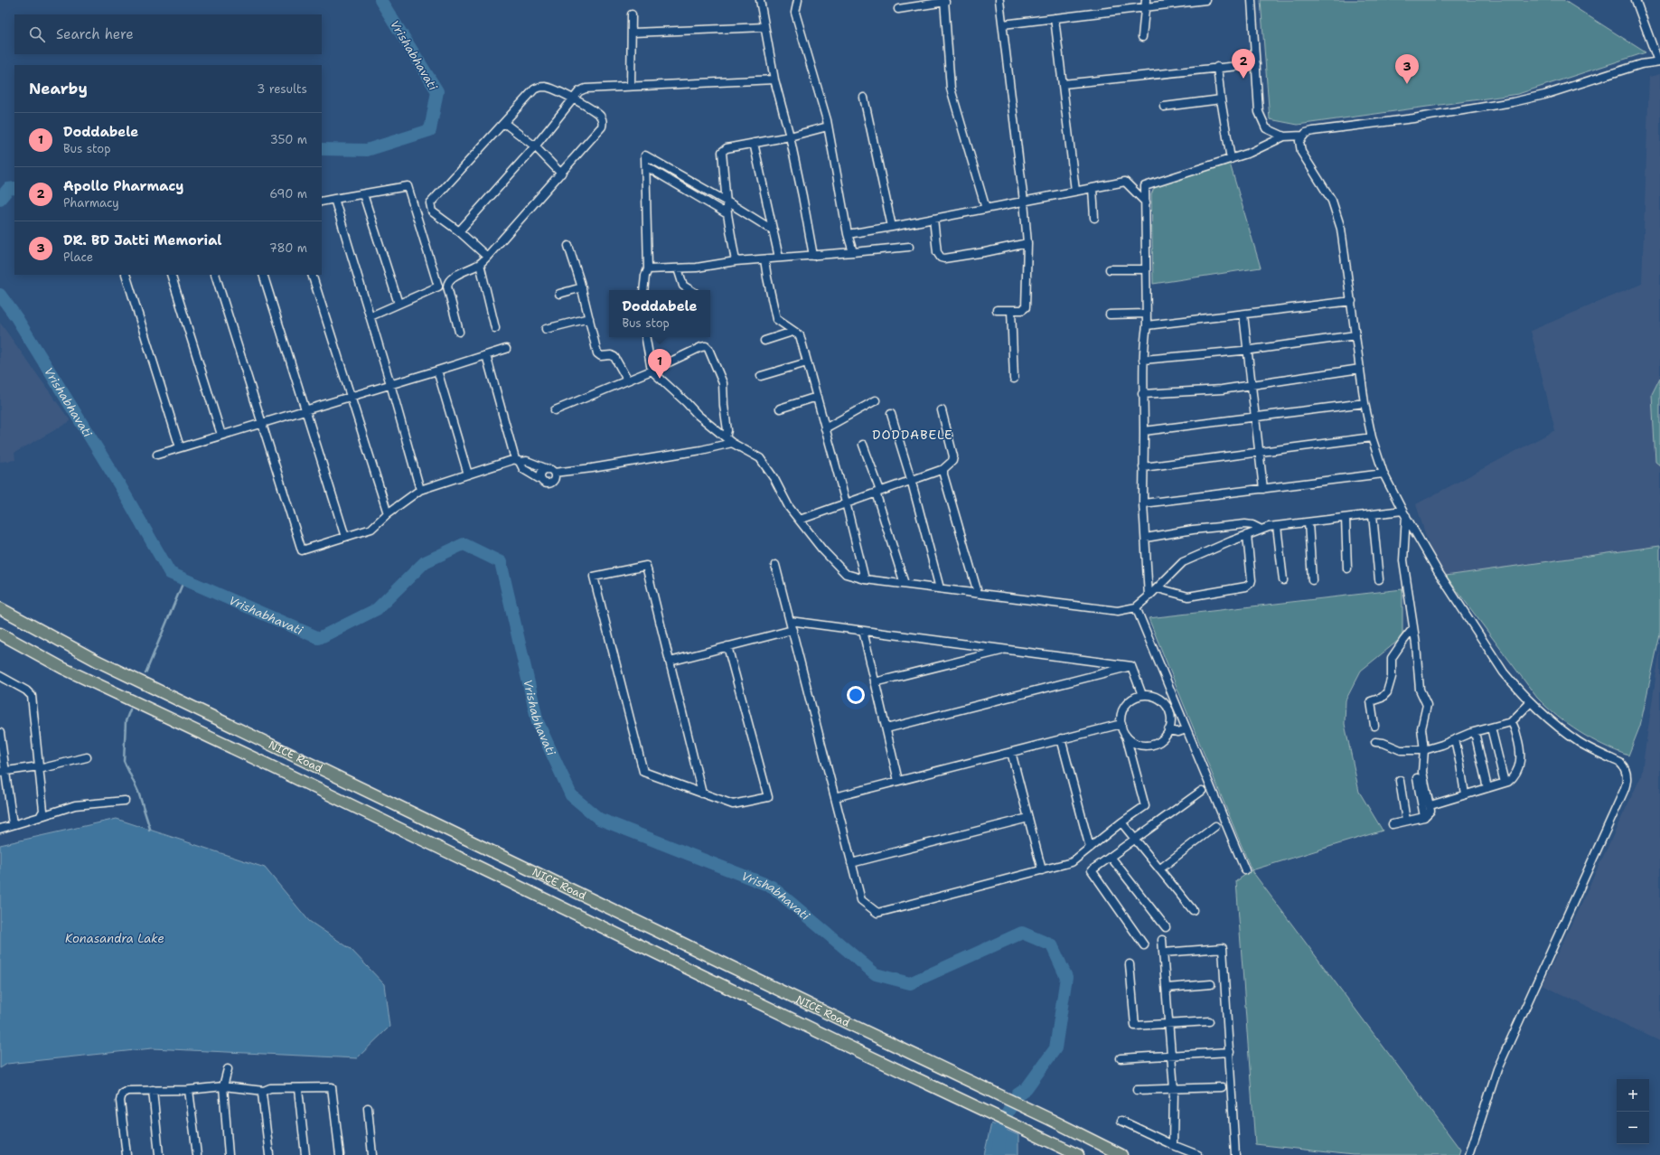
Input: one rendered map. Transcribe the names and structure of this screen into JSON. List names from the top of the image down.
{
  "streets": {
    "highway": ["NICE Road"]
  },
  "districts": ["DODDABELE"],
  "water": ["Vrishabhavati", "Konasandra Lake"],
  "page": {
    "search": "Search here",
    "pins": ["2", "3", "1"],
    "heading": ["Nearby", "3 results"],
    "list": [
      {
        "mark": "1",
        "name": "Doddabele",
        "note": "Bus stop",
        "value": "350 m"
      },
      {
        "mark": "2",
        "name": "Apollo Pharmacy",
        "note": "Pharmacy",
        "value": "690 m"
      },
      {
        "mark": "3",
        "name": "DR. BD Jatti Memorial",
        "note": "Place",
        "value": "780 m"
      }
    ],
    "popup": ["Doddabele", "Bus stop"],
    "map_buttons": ["+", "−"]
  }
}
